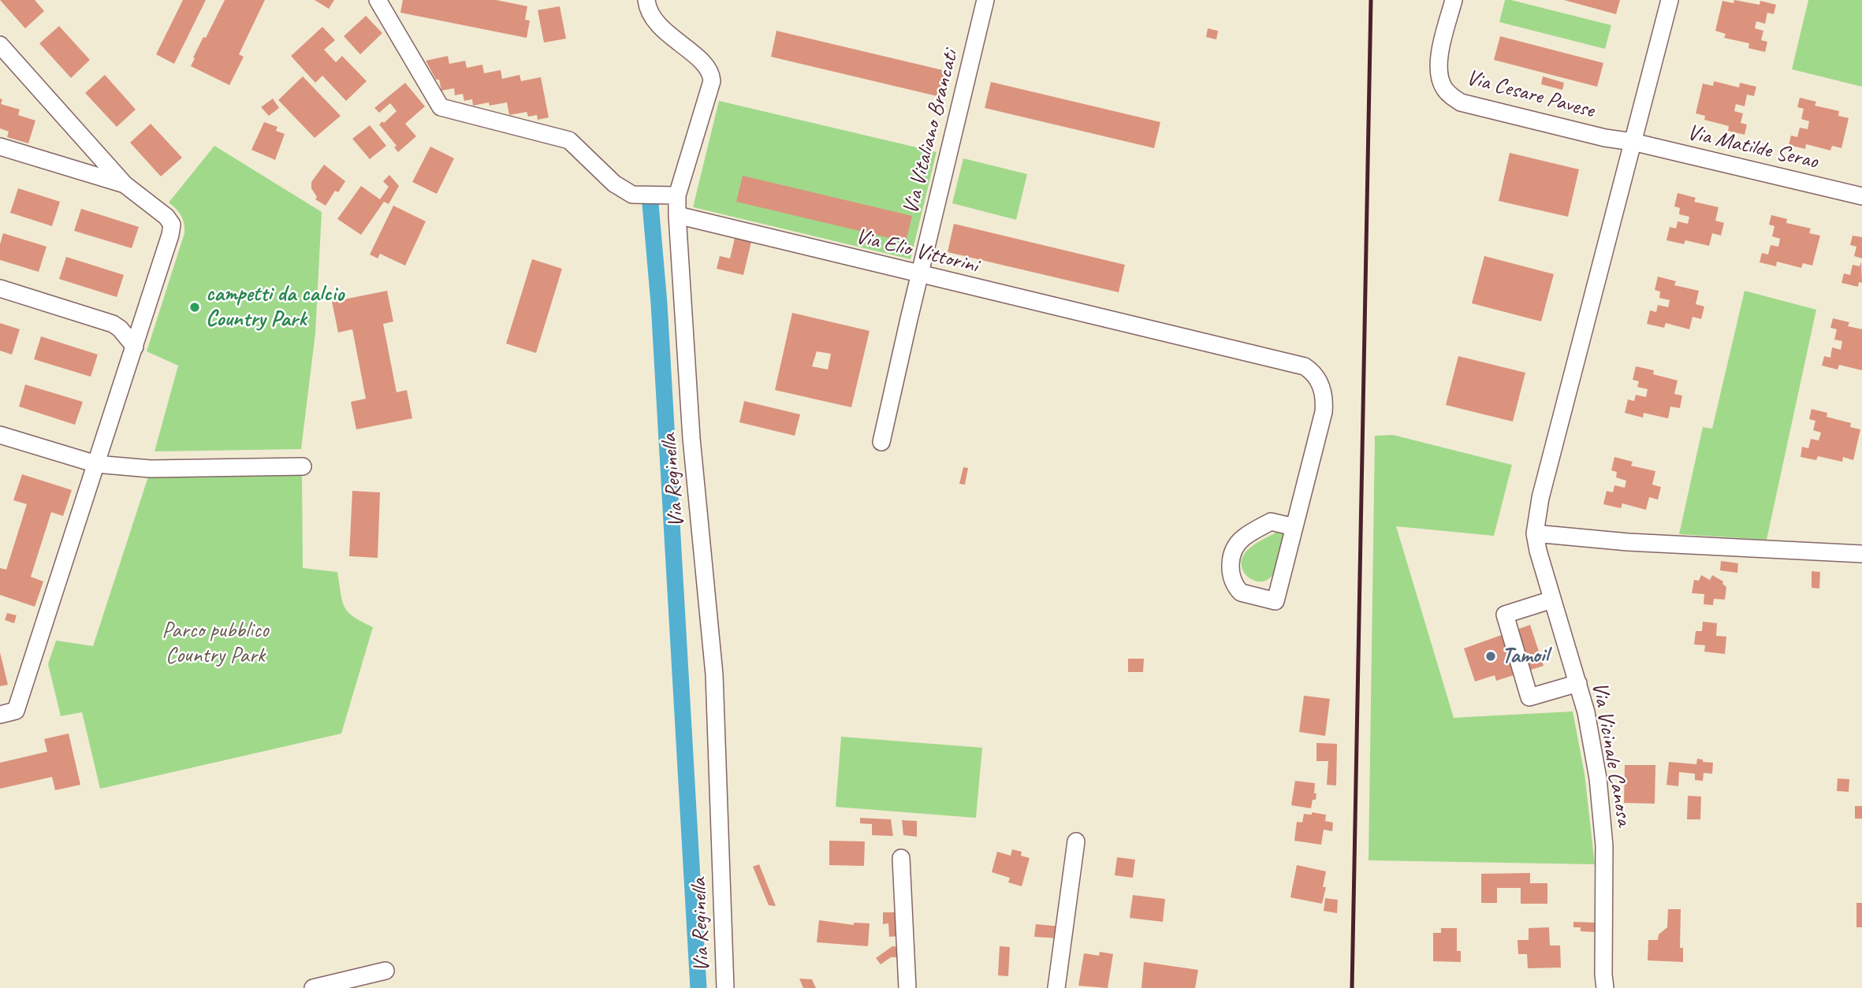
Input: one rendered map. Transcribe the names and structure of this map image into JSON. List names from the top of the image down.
{
  "streets": {
    "street": [
      "Via Cesare Pavese",
      "Via Vitaliano Brancati",
      "Via Matilde Serao",
      "Via Elio Vittorini",
      "Via Reginella",
      "Via Vicinale Canosa"
    ]
  },
  "crossings": [
    ["Via Cesare Pavese", "Via Matilde Serao"],
    ["Via Vitaliano Brancati", "Via Elio Vittorini"],
    ["Via Elio Vittorini", "Via Reginella"]
  ],
  "parks": ["Parco pubblico Country Park"],
  "places": ["campetti da calcio Country Park", "Tamoil"]
}
